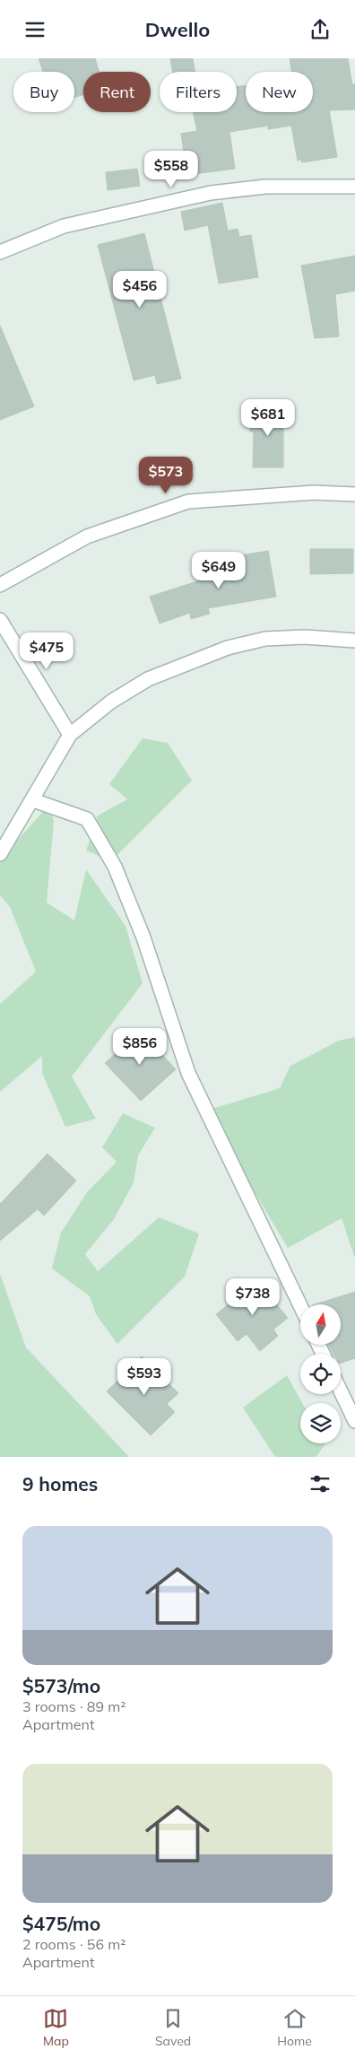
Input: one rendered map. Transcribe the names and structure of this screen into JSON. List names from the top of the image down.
{
  "north": "top",
  "page": {
    "header": "Dwello",
    "chip": [
      "Buy",
      "Rent",
      "Filters",
      "New"
    ],
    "price": [
      "$558",
      "$456",
      "$681",
      "$573",
      "$649",
      "$475",
      "$856",
      "$738",
      "$593"
    ],
    "heading": "9 homes",
    "list": [
      {
        "name": "$573/mo",
        "note": "3 rooms · 89 m² · Apartment"
      },
      {
        "name": "$475/mo",
        "note": "2 rooms · 56 m² · Apartment"
      }
    ],
    "tabs": ["Map", "Saved", "Home"]
  }
}
